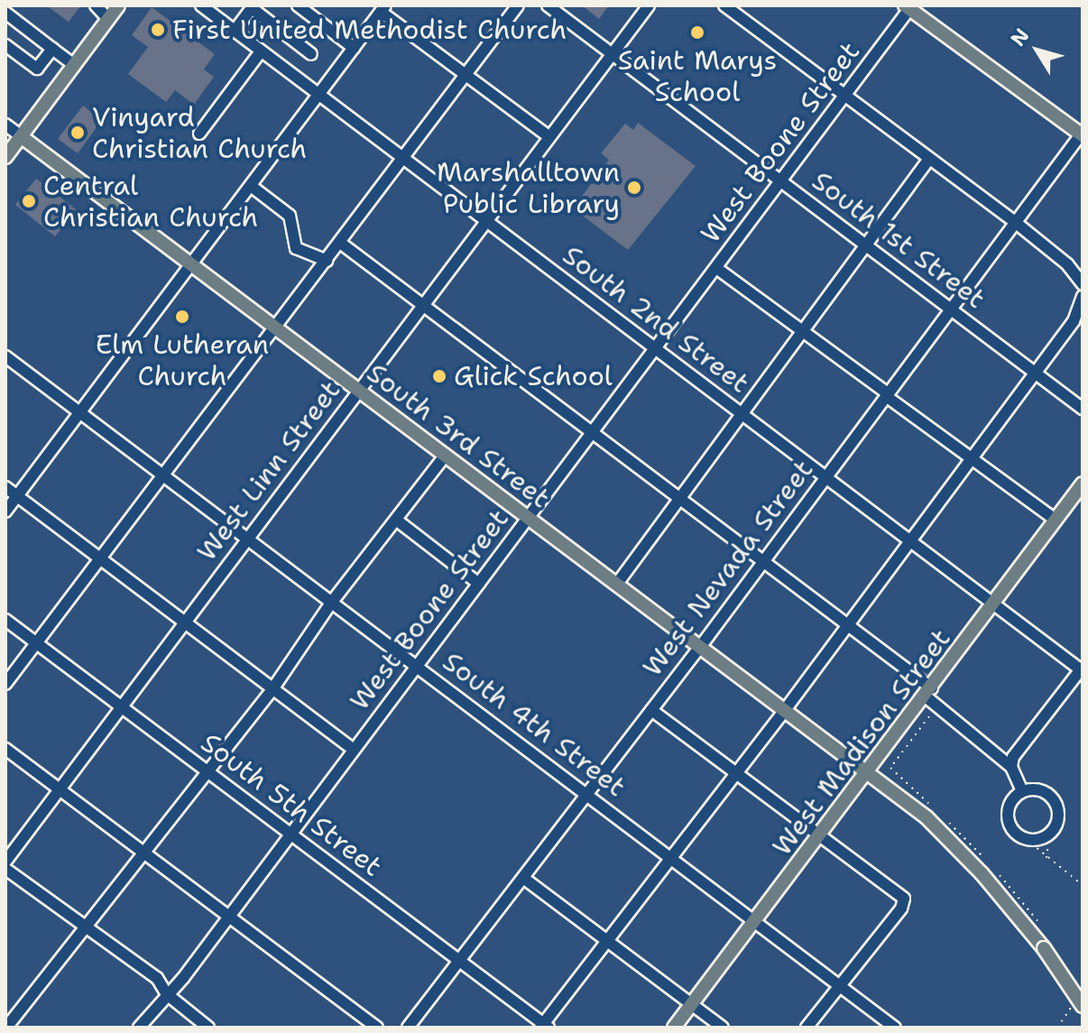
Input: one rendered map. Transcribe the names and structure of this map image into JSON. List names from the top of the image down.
{
  "streets": {
    "main road": ["South 3rd Street", "West Madison Street"],
    "street": [
      "West Boone Street",
      "South 1st Street",
      "South 2nd Street",
      "West Linn Street",
      "West Nevada Street",
      "South 4th Street",
      "South 5th Street"
    ]
  },
  "crossings": [
    ["West Boone Street", "South 1st Street"],
    ["West Boone Street", "South 2nd Street"],
    ["West Boone Street", "South 3rd Street"],
    ["West Boone Street", "South 4th Street"],
    ["West Boone Street", "South 5th Street"],
    ["South 1st Street", "West Linn Street"],
    ["South 1st Street", "West Nevada Street"],
    ["South 2nd Street", "West Linn Street"],
    ["South 2nd Street", "West Nevada Street"],
    ["South 2nd Street", "West Madison Street"],
    ["South 3rd Street", "West Linn Street"],
    ["South 3rd Street", "West Nevada Street"],
    ["South 3rd Street", "West Madison Street"],
    ["West Linn Street", "South 4th Street"],
    ["West Linn Street", "South 5th Street"],
    ["West Nevada Street", "South 4th Street"],
    ["West Nevada Street", "South 5th Street"],
    ["South 4th Street", "West Madison Street"]
  ],
  "places": [
    "First United Methodist Church",
    "Saint Marys School",
    "Vinyard Christian Church",
    "Marshalltown Public Library",
    "Central Christian Church",
    "Elm Lutheran Church",
    "Glick School"
  ],
  "north": "top left"
}
